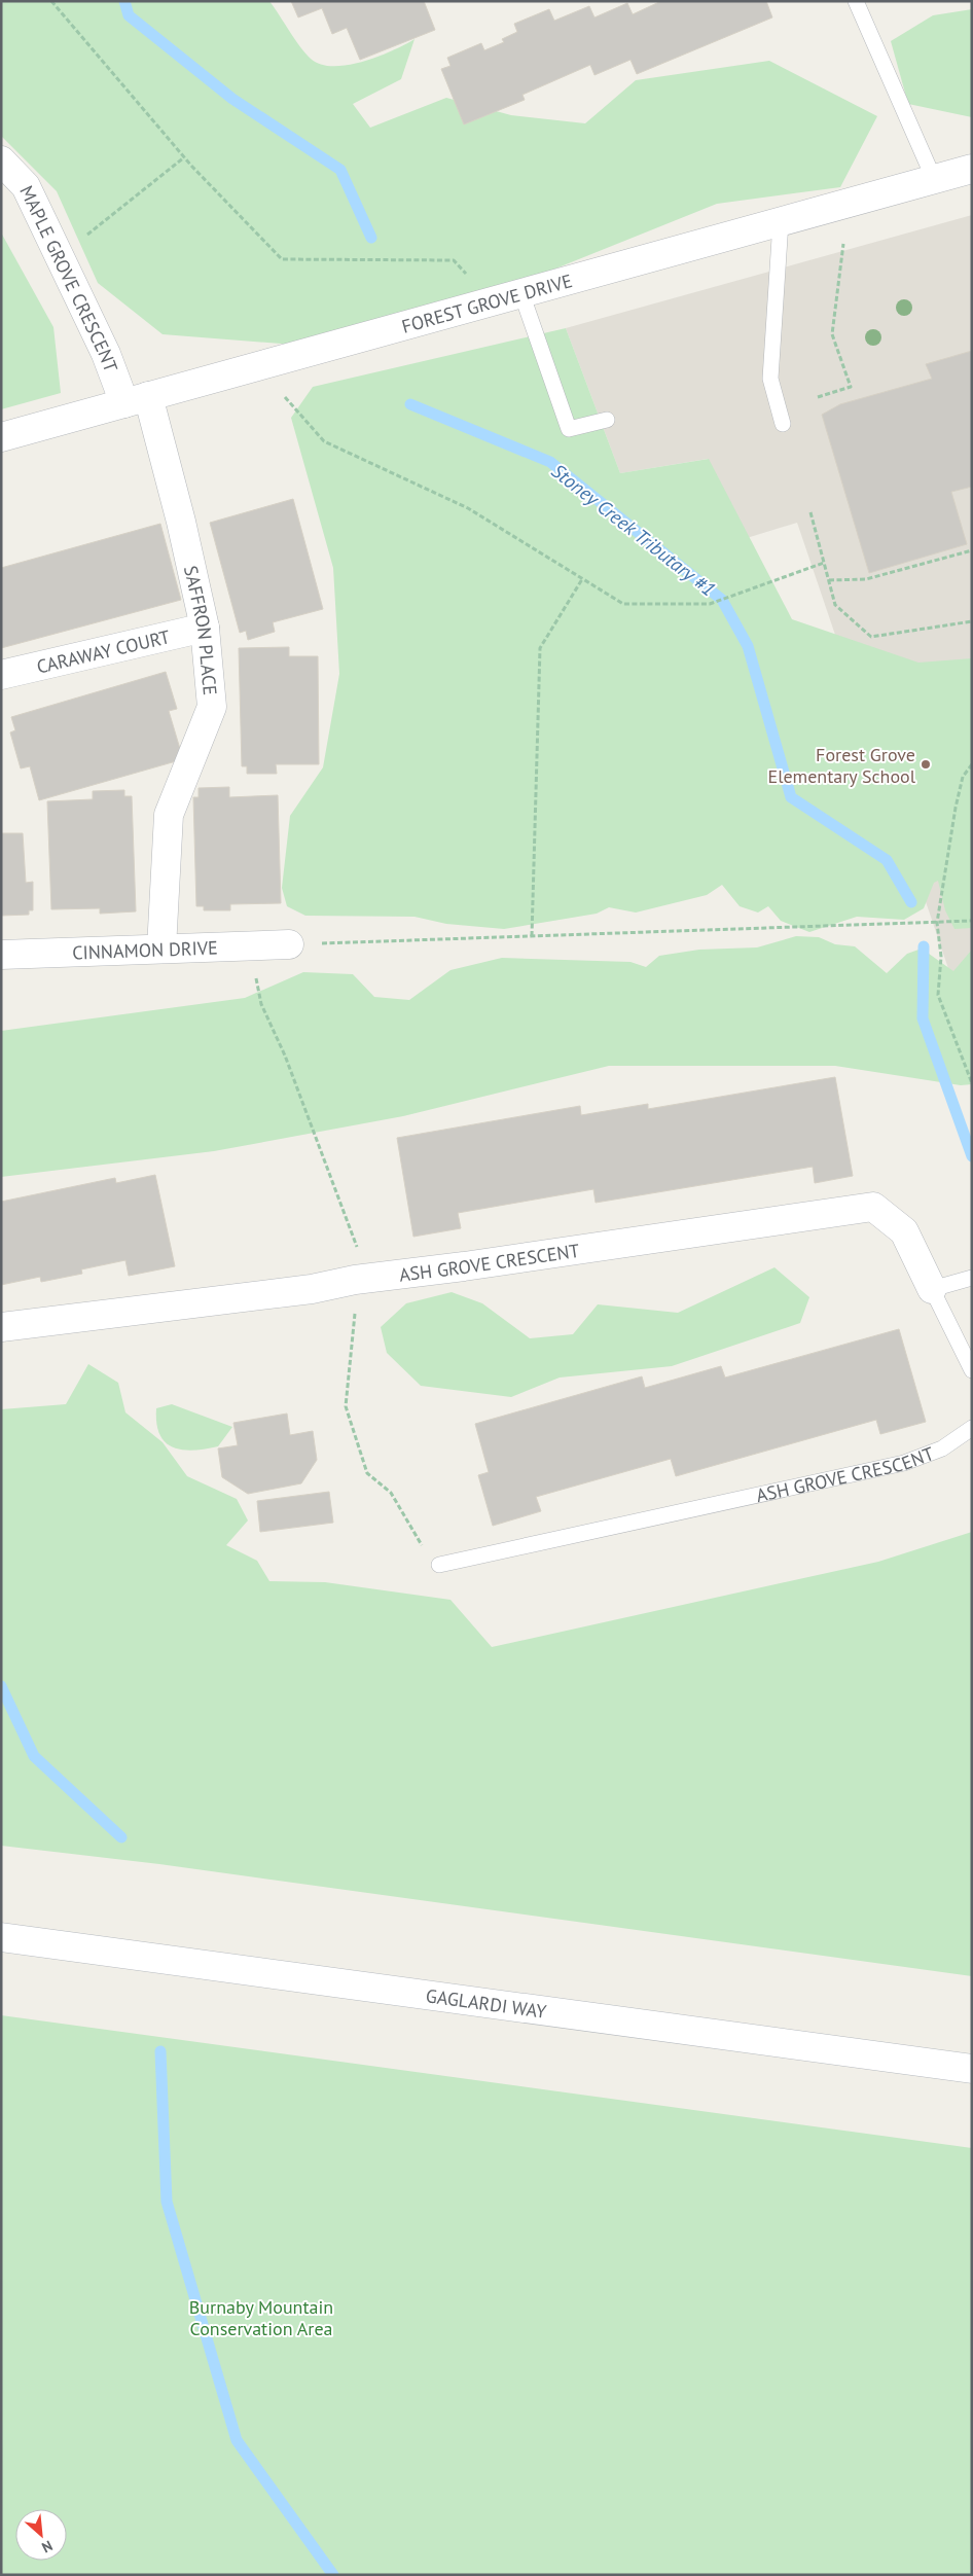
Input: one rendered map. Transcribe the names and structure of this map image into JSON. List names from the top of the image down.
{
  "streets": {
    "street": [
      "MAPLE GROVE CRESCENT",
      "FOREST GROVE DRIVE",
      "SAFFRON PLACE",
      "CARAWAY COURT",
      "CINNAMON DRIVE",
      "ASH GROVE CRESCENT",
      "GAGLARDI WAY"
    ]
  },
  "crossings": [
    ["MAPLE GROVE CRESCENT", "FOREST GROVE DRIVE"],
    ["MAPLE GROVE CRESCENT", "SAFFRON PLACE"],
    ["SAFFRON PLACE", "CARAWAY COURT"],
    ["SAFFRON PLACE", "CINNAMON DRIVE"]
  ],
  "water": ["Stoney Creek Tributary #1"],
  "parks": ["Burnaby Mountain Conservation Area"],
  "places": ["Forest Grove Elementary School"],
  "north": "bottom right"
}
